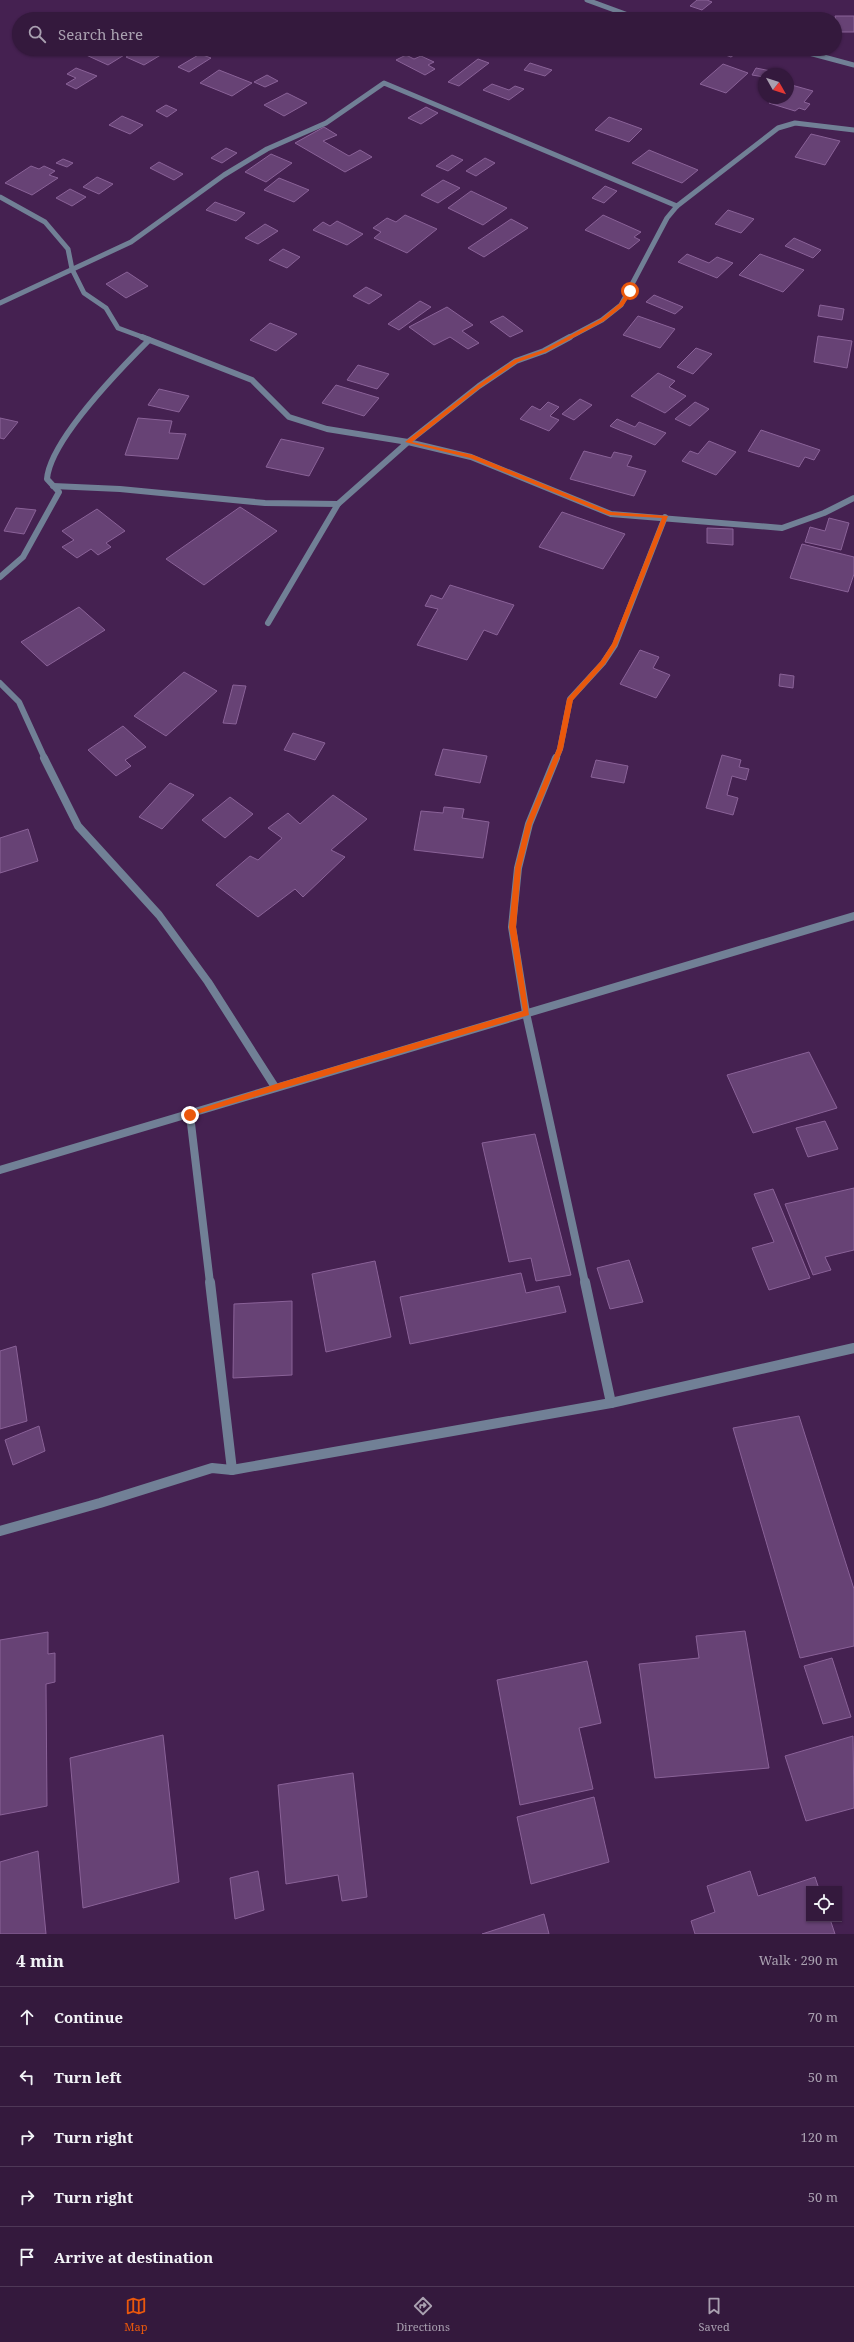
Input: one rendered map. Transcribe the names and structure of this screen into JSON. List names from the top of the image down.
{
  "north": "bottom right",
  "page": {
    "search": "Search here",
    "heading": ["4 min", "Walk · 290 m"],
    "list": [
      ["Continue", "70 m"],
      ["Turn left", "50 m"],
      ["Turn right", "120 m"],
      ["Turn right", "50 m"],
      "Arrive at destination"
    ],
    "nav": ["Map", "Directions", "Saved"]
  }
}
